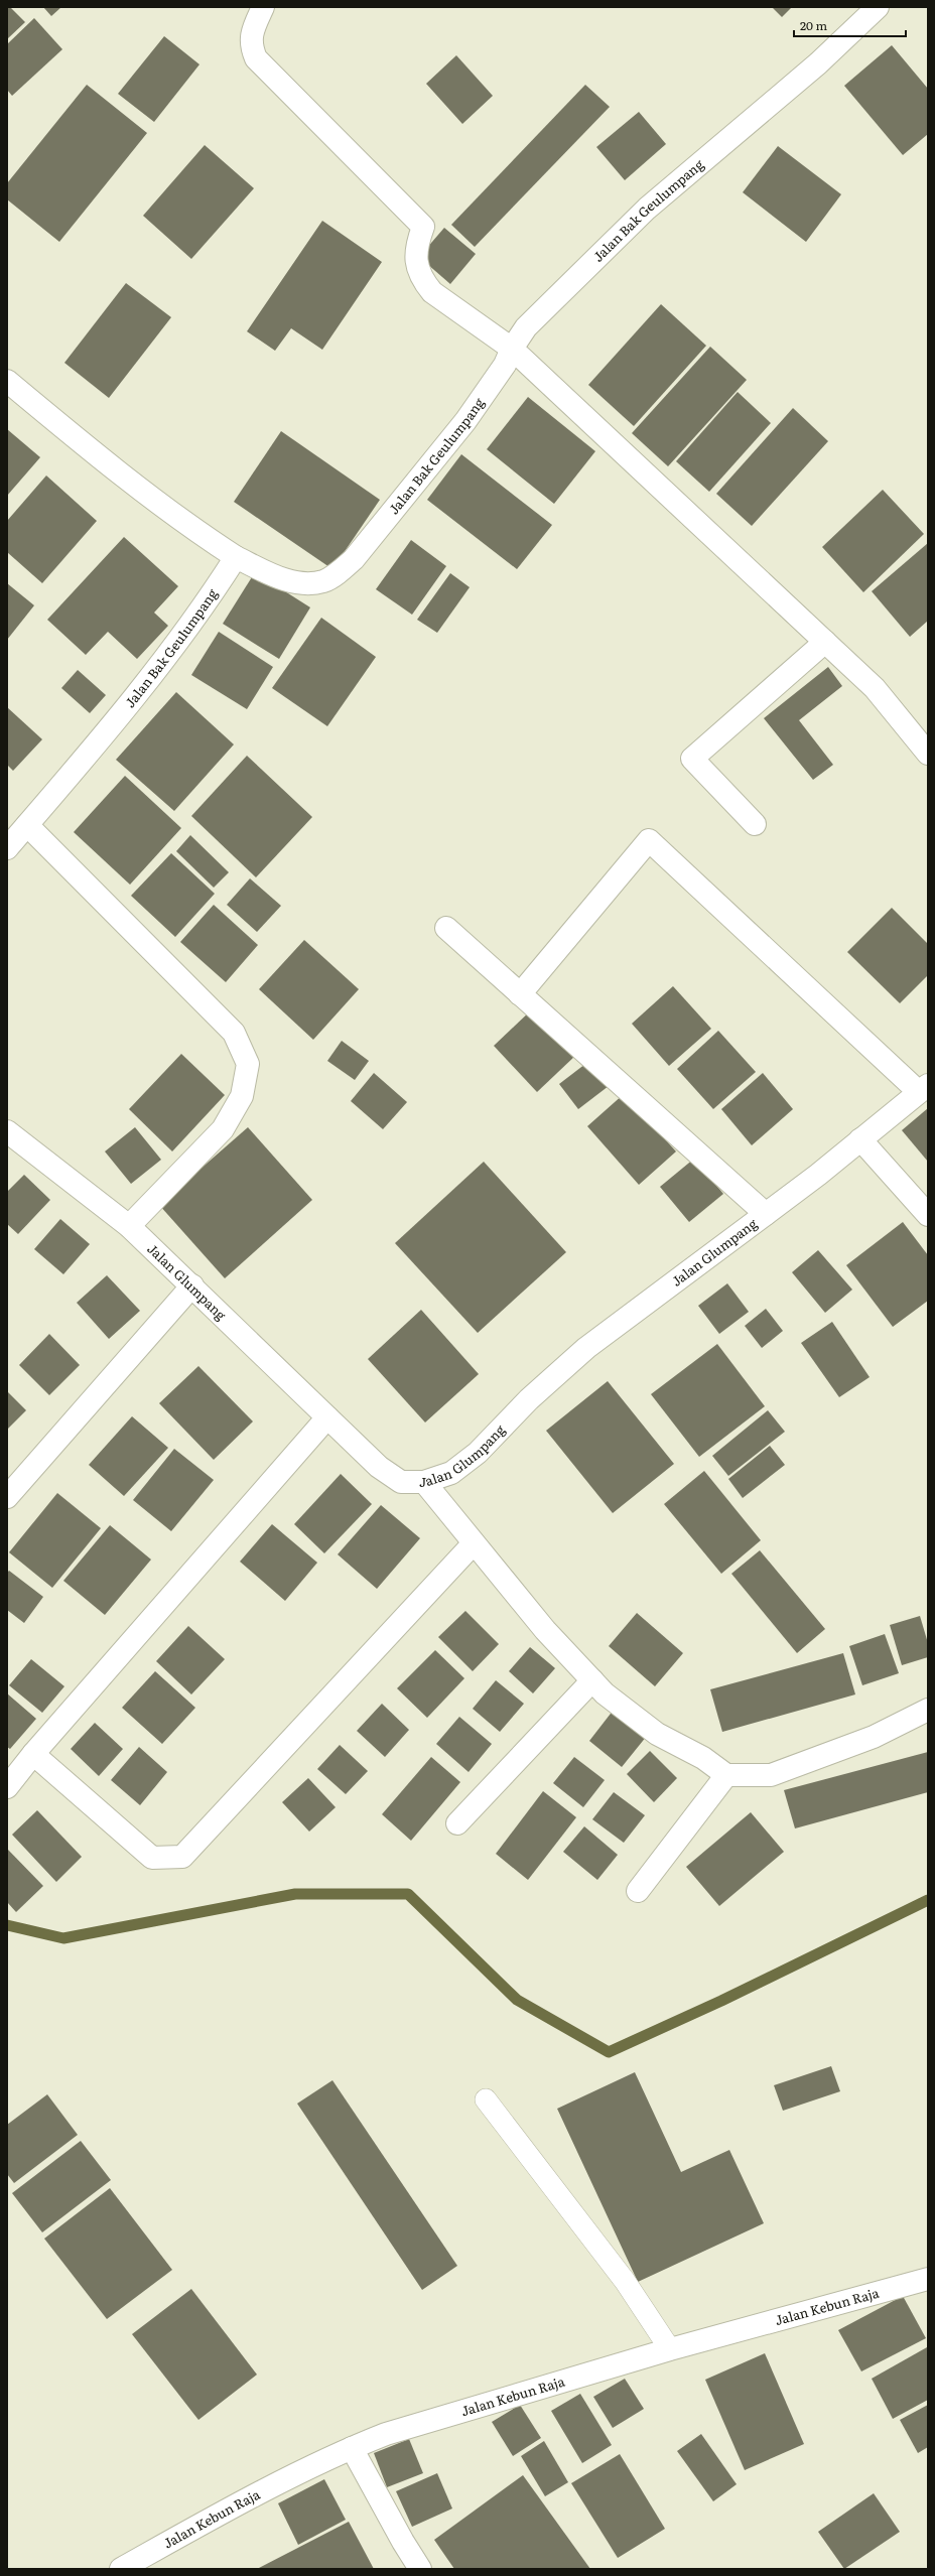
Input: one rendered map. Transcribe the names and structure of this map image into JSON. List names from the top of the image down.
{
  "streets": {
    "street": ["Jalan Bak Geulumpang", "Jalan Glumpang", "Jalan Kebun Raja"]
  },
  "scale_bar": "20 m"
}
